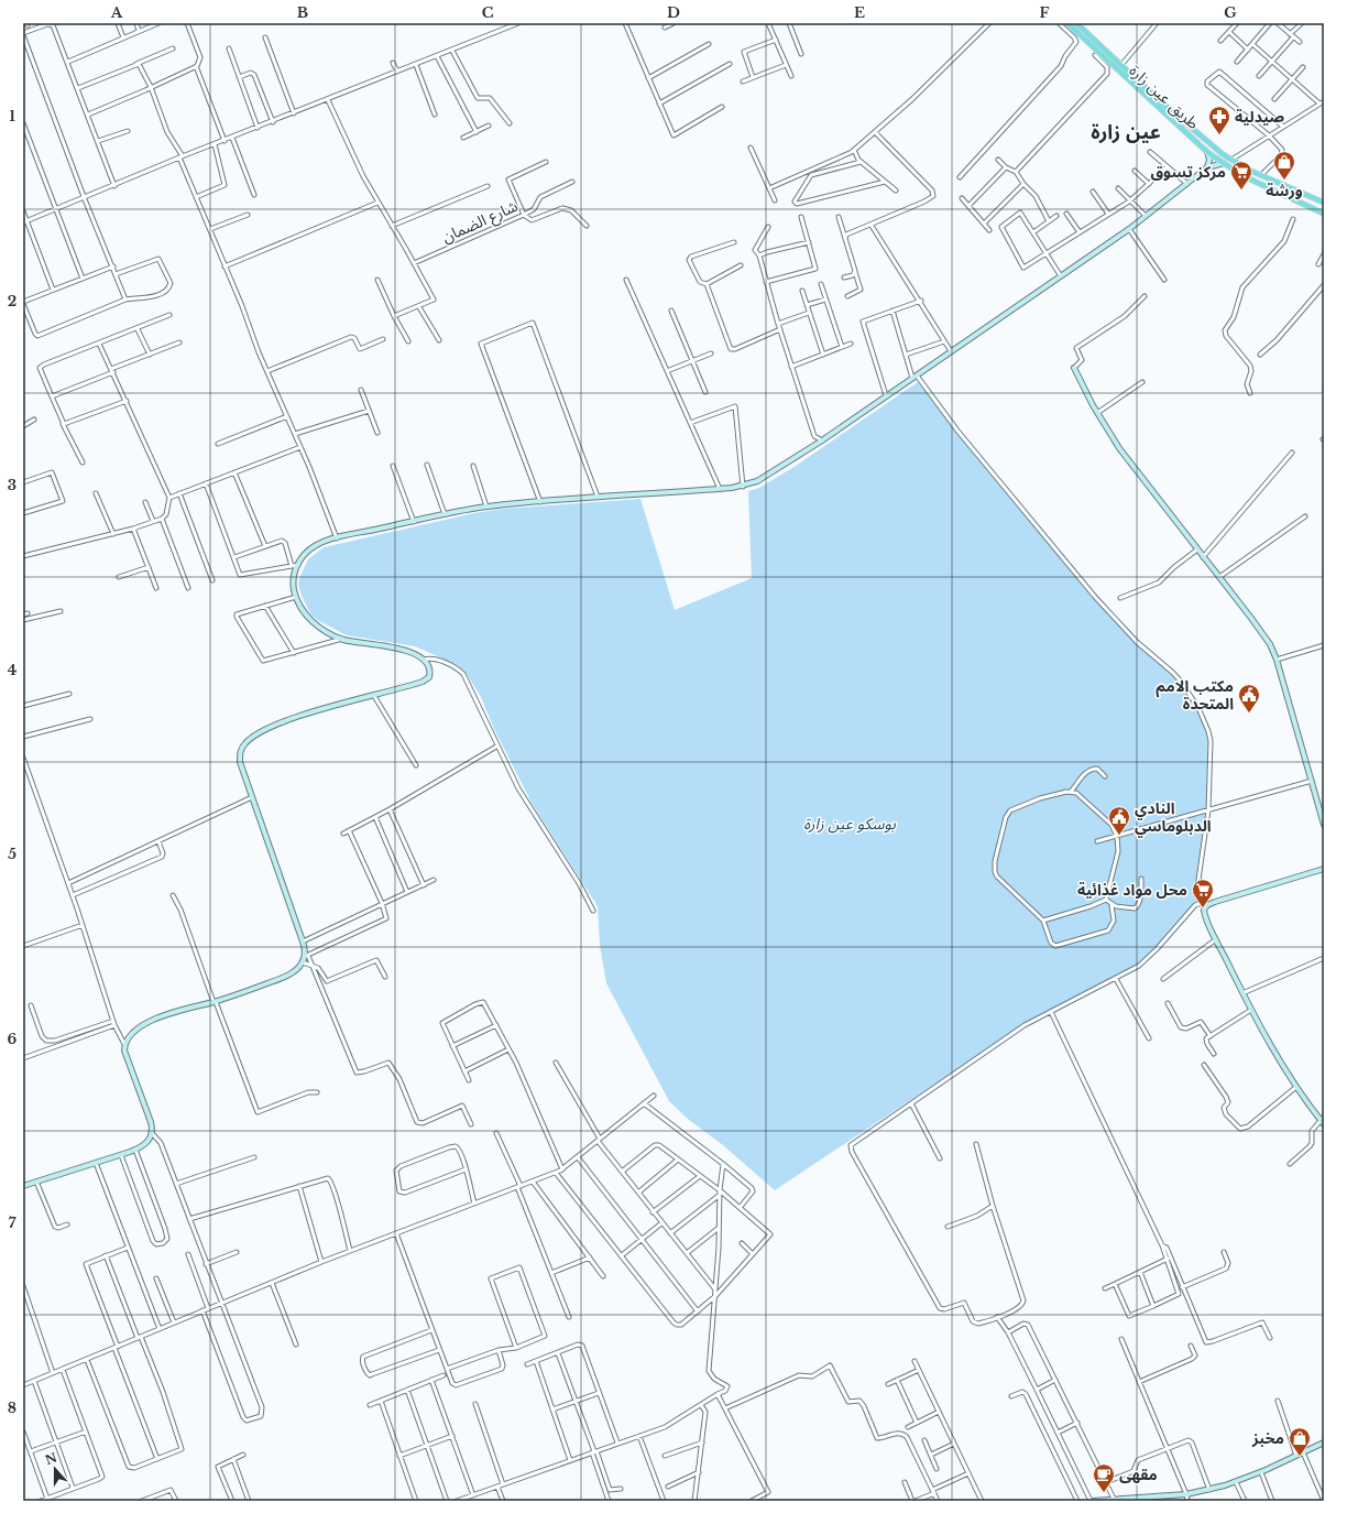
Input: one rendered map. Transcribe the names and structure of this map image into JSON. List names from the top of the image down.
{
  "streets": {
    "main road": ["طريق عين زارة"],
    "street": ["شارع الضمان"]
  },
  "districts": ["عين زارة"],
  "parks": ["بوسكو عين زارة"],
  "places": {
    "pharmacy": ["صيدلية"],
    "shop": ["ورشة", "مخبز"],
    "supermarket": ["مركز تسوق", "محل مواد غذائية"],
    "public building": ["مكتب الامم المتحدة", "النادي الدبلوماسي"],
    "cafe": ["مقهى"]
  },
  "north": "top",
  "grid": {
    "columns": [
      "A",
      "B",
      "C",
      "D",
      "E",
      "F",
      "G"
    ],
    "rows": [
      "1",
      "2",
      "3",
      "4",
      "5",
      "6",
      "7",
      "8"
    ]
  }
}
